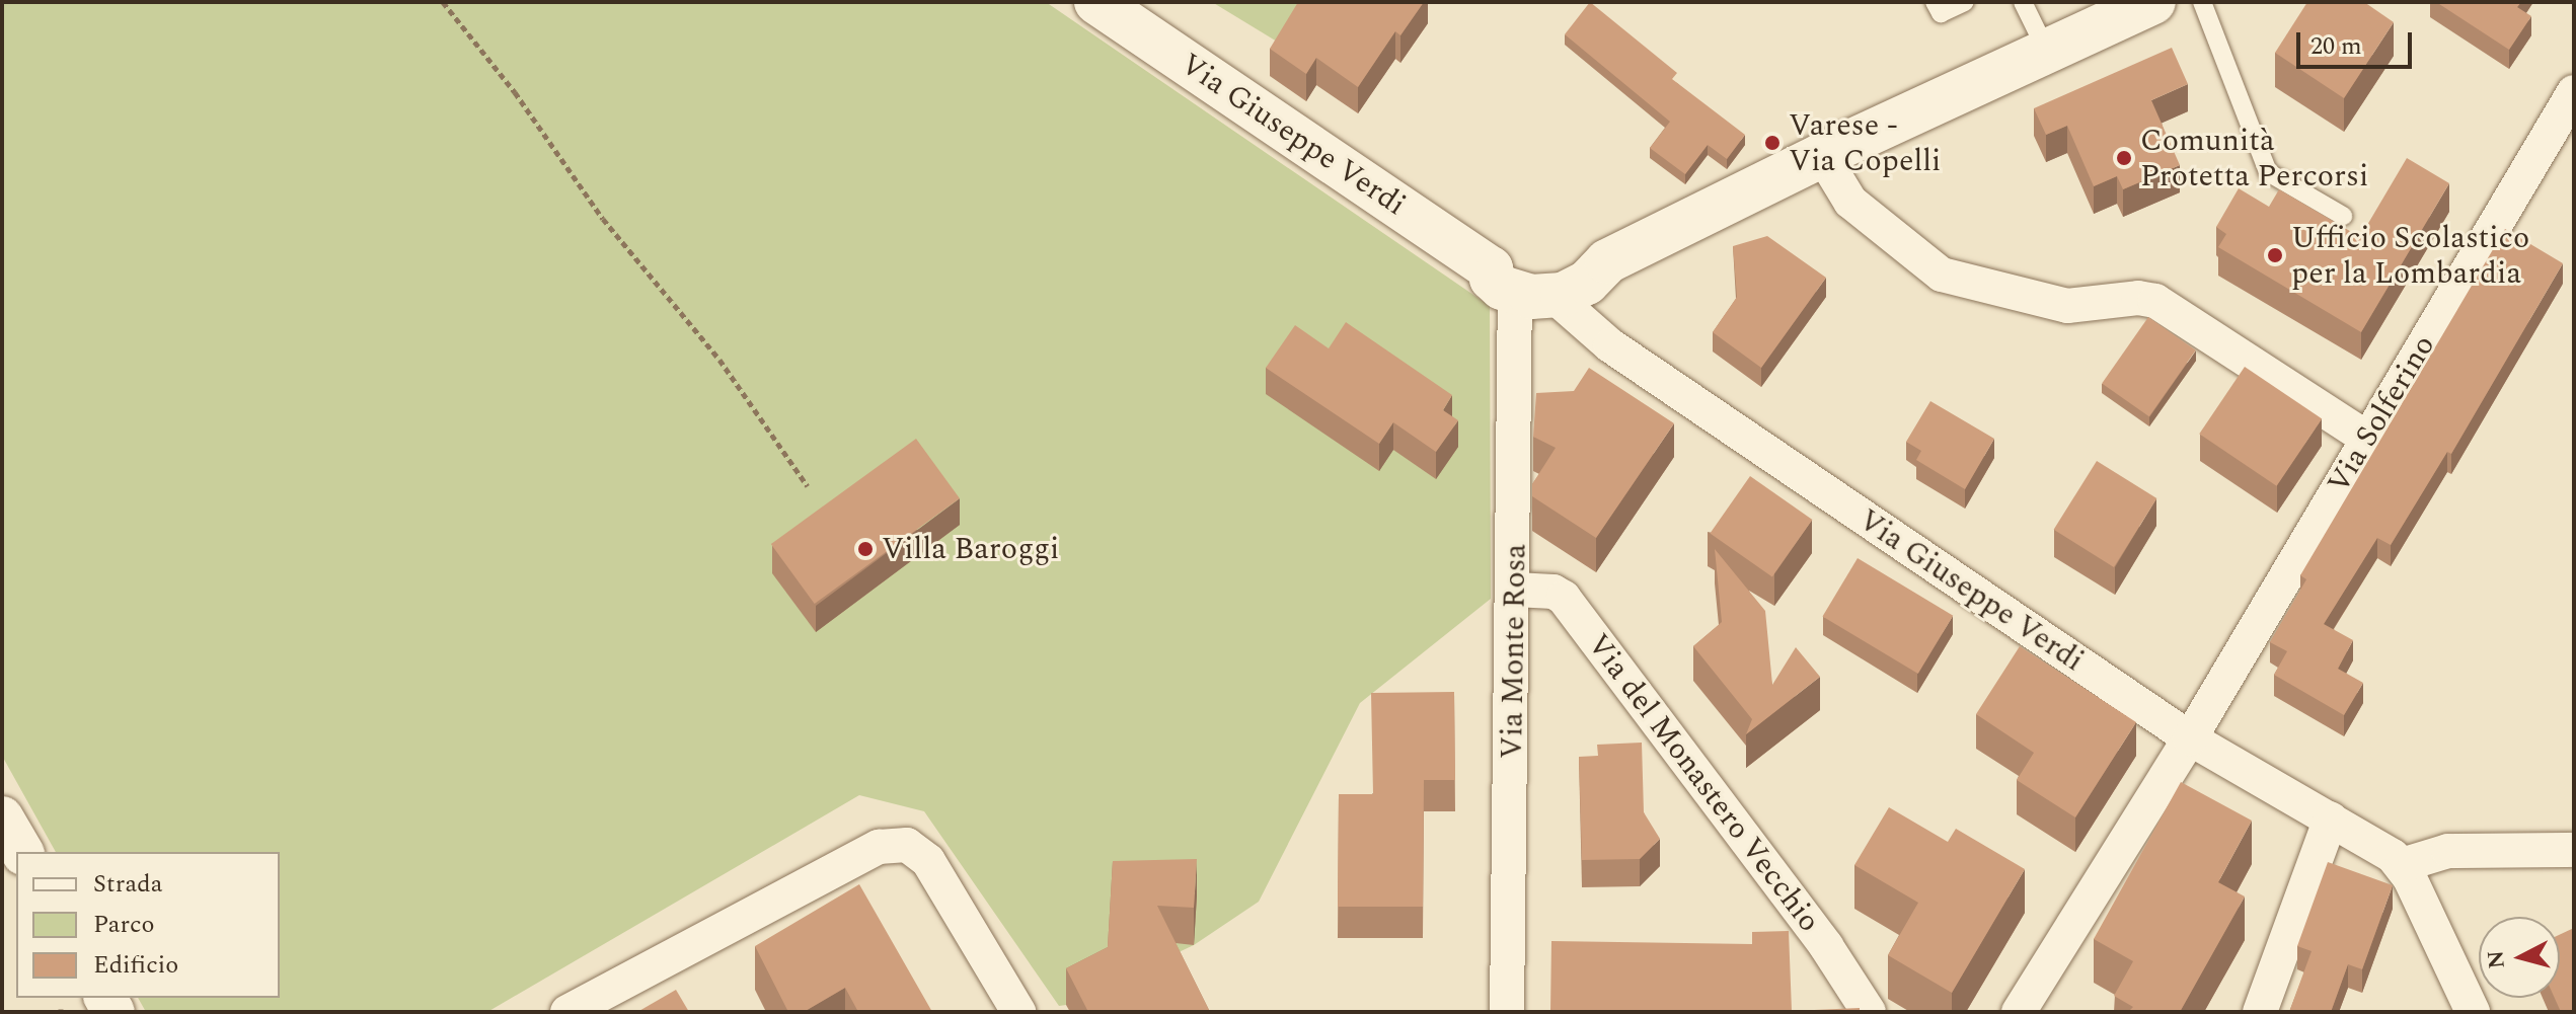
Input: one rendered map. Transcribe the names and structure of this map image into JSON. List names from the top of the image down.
{
  "streets": {
    "main road": ["Via Giuseppe Verdi"],
    "street": ["Via Solferino", "Via Monte Rosa", "Via del Monastero Vecchio"]
  },
  "crossings": [
    ["Via Giuseppe Verdi", "Via Solferino"],
    ["Via Giuseppe Verdi", "Via Monte Rosa"],
    ["Via Monte Rosa", "Via del Monastero Vecchio"]
  ],
  "places": [
    "Varese - Via Copelli",
    "Comunità Protetta Percorsi",
    "Ufficio Scolastico per la Lombardia",
    "Villa Baroggi"
  ],
  "legend": ["Strada", "Parco", "Edificio"],
  "scale_bar": "20 m",
  "north": "left"
}
